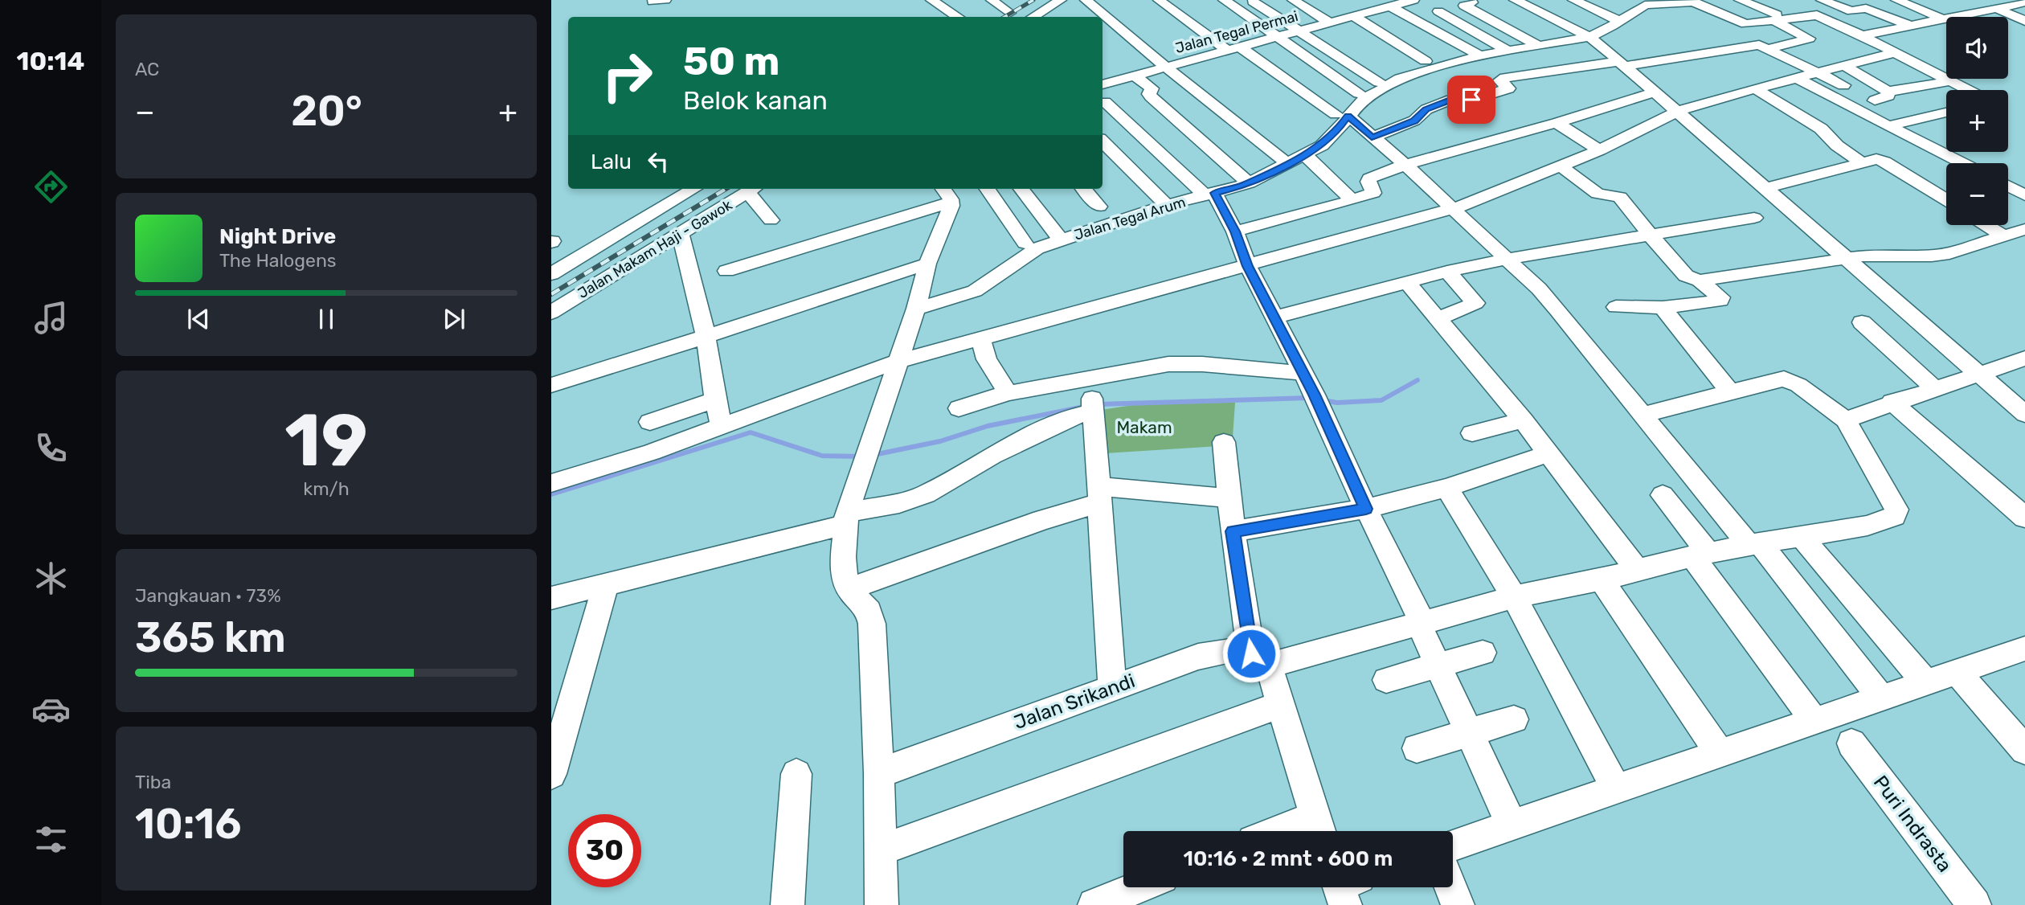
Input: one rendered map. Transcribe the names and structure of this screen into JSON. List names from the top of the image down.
{
  "streets": {
    "street": [
      "Jalan Tegal Permai",
      "Jalan Tegal Arum",
      "Jalan Makam Haji - Gawok",
      "Jalan Srikandi",
      "Puri Indrasta"
    ]
  },
  "parks": ["Makam"],
  "page": {
    "tabs": "10:14",
    "tile": [
      "AC",
      ["19", "km/h"],
      ["Jangkauan · 73%", "365 km"],
      ["Tiba", "10:16"]
    ],
    "map_buttons": ["+", "−"],
    "turn": ["50 m", "Belok kanan"],
    "heat": ["−", "20°", "+"],
    "then": "Lalu",
    "song": ["Night Drive", "The Halogens"],
    "limit": "30",
    "trip": "10:16 · 2 mnt · 600 m"
  }
}
